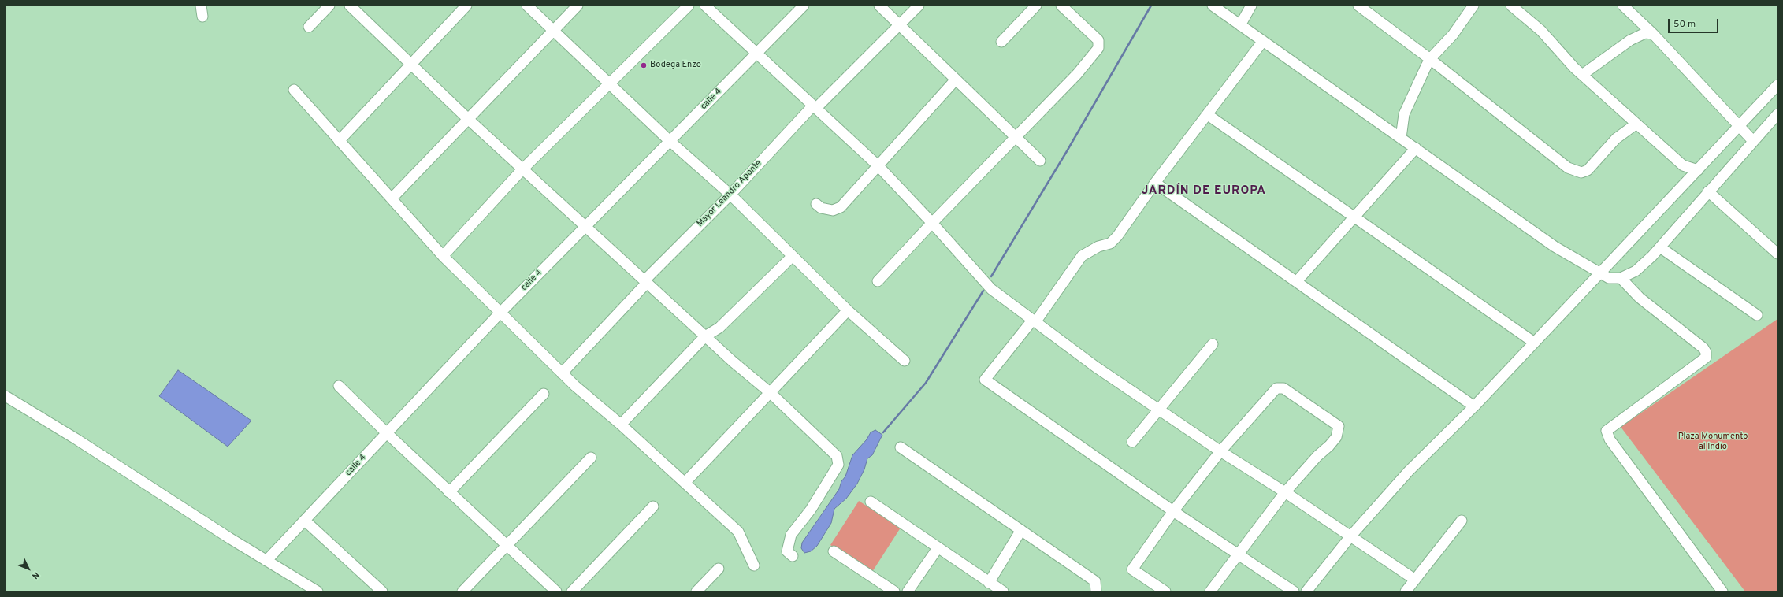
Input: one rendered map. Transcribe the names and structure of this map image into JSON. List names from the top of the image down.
{
  "streets": {
    "street": ["calle 4", "Mayor Leandro Aponte"]
  },
  "districts": ["JARDÍN DE EUROPA"],
  "parks": ["Plaza Monumento al Indio"],
  "places": ["Bodega Enzo"],
  "scale_bar": "50 m",
  "north": "bottom right"
}
